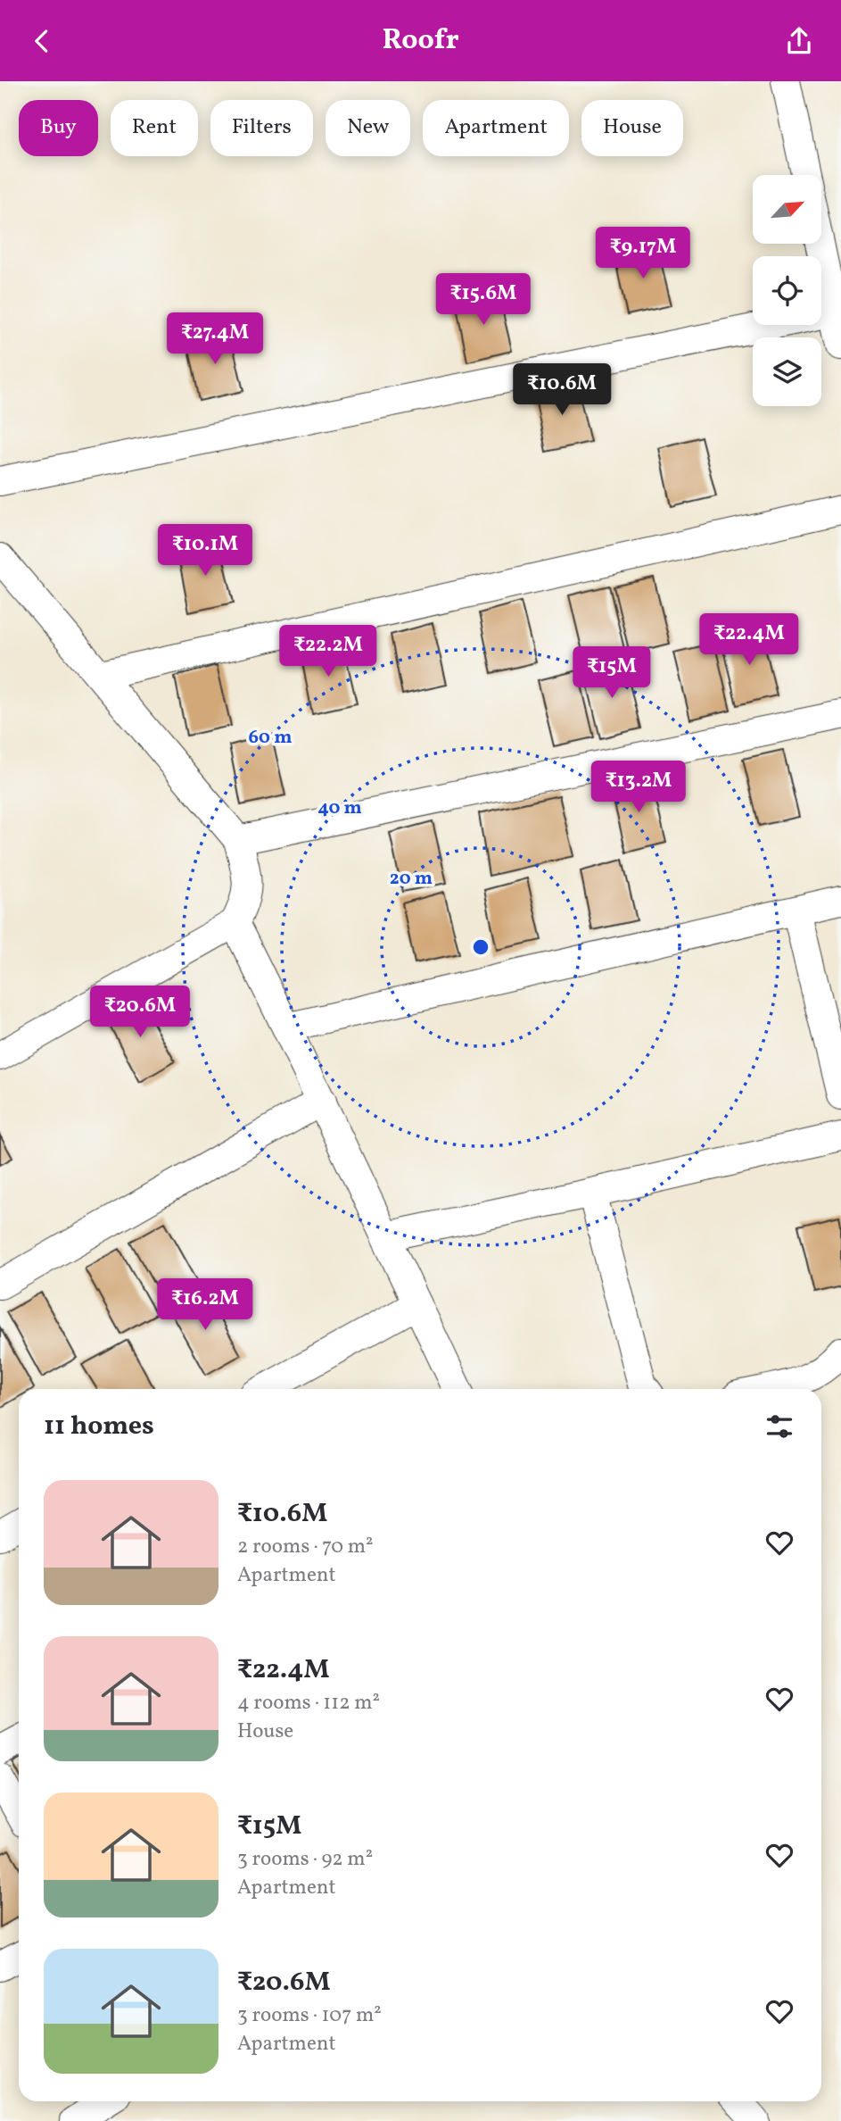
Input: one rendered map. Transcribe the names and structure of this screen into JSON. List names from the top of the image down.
{
  "north": "top right",
  "page": {
    "header": "Roofr",
    "chip": [
      "Buy",
      "Rent",
      "Filters",
      "New",
      "Apartment",
      "House"
    ],
    "price": [
      "₹9.17M",
      "₹15.6M",
      "₹27.4M",
      "₹10.6M",
      "₹10.1M",
      "₹22.4M",
      "₹22.2M",
      "₹15M",
      "₹13.2M",
      "₹20.6M",
      "₹16.2M"
    ],
    "heading": "11 homes",
    "list": [
      {
        "name": "₹10.6M",
        "note": "2 rooms · 70 m² · Apartment"
      },
      {
        "name": "₹22.4M",
        "note": "4 rooms · 112 m² · House"
      },
      {
        "name": "₹15M",
        "note": "3 rooms · 92 m² · Apartment"
      },
      {
        "name": "₹20.6M",
        "note": "3 rooms · 107 m² · Apartment"
      }
    ]
  },
  "rings": ["60 m", "40 m", "20 m"]
}
